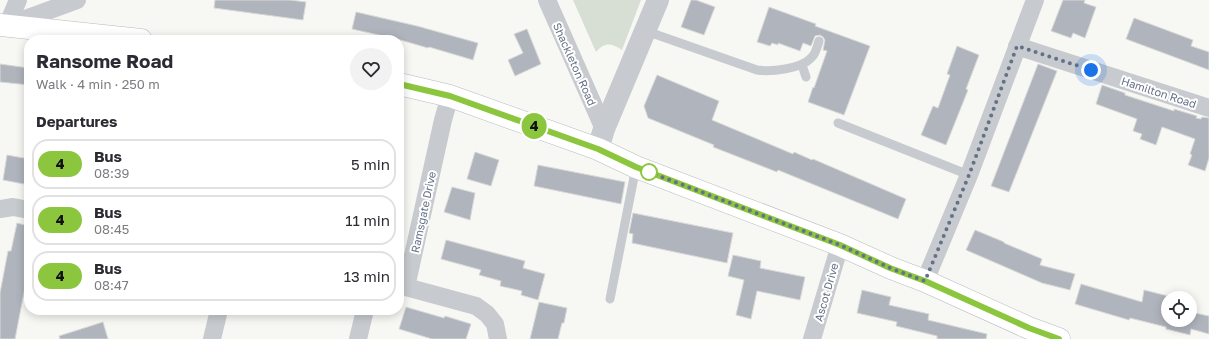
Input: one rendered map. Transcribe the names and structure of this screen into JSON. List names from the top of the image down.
{
  "streets": {
    "street": [
      "Shackleton Road",
      "Hamilton Road",
      "Ramsgate Drive",
      "Ascot Drive"
    ]
  },
  "lines": ["bus line 4"],
  "page": {
    "on_map": "4",
    "heading": [
      ["Ransome Road", "Walk · 4 min · 250 m"],
      "Departures"
    ],
    "list": [
      {
        "mark": "4",
        "name": "Bus",
        "note": "08:39",
        "value": "5 min"
      },
      {
        "mark": "4",
        "name": "Bus",
        "note": "08:45",
        "value": "11 min"
      },
      {
        "mark": "4",
        "name": "Bus",
        "note": "08:47",
        "value": "13 min"
      }
    ]
  }
}
